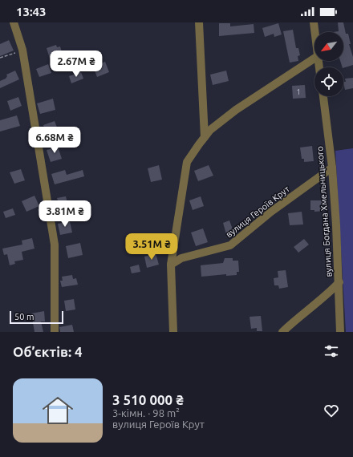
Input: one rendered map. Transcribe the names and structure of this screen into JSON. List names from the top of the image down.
{
  "streets": {
    "street": ["вулиця Героїв Крут", "вулиця Богдана Хмельницького"]
  },
  "crossings": [
    ["вулиця Героїв Крут", "вулиця Богдана Хмельницького"]
  ],
  "house_numbers": ["1"],
  "scale_bar": "50 m",
  "north": "bottom left",
  "page": {
    "status": "13:43",
    "price": [
      "2.67M ₴",
      "6.68M ₴",
      "3.81M ₴",
      "3.51M ₴"
    ],
    "scale": "50 m",
    "heading": "Об’єктів: 4",
    "list": [
      {
        "name": "3 510 000 ₴",
        "note": "3-кімн. · 98 m² · вулиця Героїв Крут"
      }
    ]
  }
}
